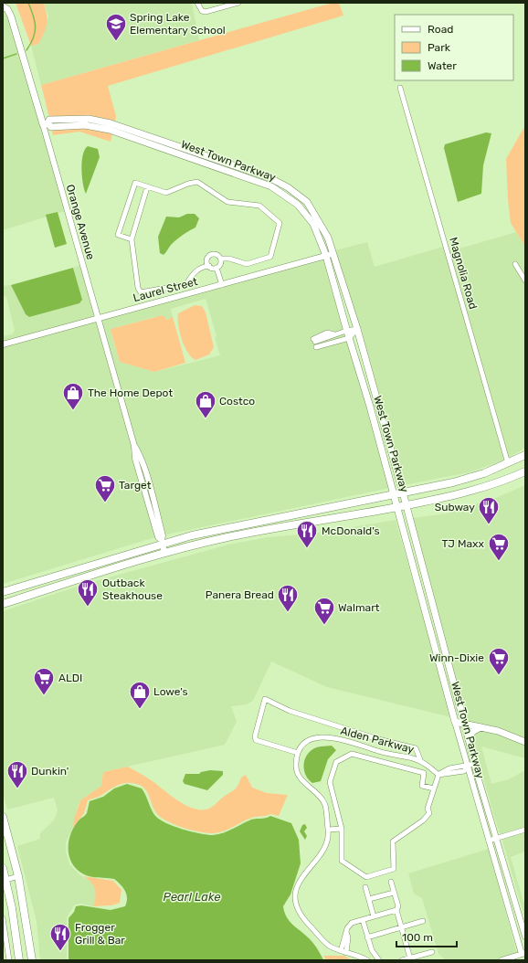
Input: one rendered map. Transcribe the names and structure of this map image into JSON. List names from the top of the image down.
{
  "streets": {
    "main road": ["West Town Parkway", "Orange Avenue"],
    "street": ["Magnolia Road", "Laurel Street", "Alden Parkway"]
  },
  "crossings": [
    ["West Town Parkway", "Orange Avenue"],
    ["West Town Parkway", "Laurel Street"],
    ["Orange Avenue", "Laurel Street"]
  ],
  "water": ["Pearl Lake"],
  "places": {
    "school or university": ["Spring Lake Elementary School"],
    "shop": ["The Home Depot", "Costco", "Lowe's"],
    "supermarket": [
      "Target",
      "TJ Maxx",
      "Walmart",
      "Winn-Dixie",
      "ALDI"
    ],
    "restaurant": [
      "Subway",
      "McDonald's",
      "Outback Steakhouse",
      "Panera Bread",
      "Dunkin'",
      "Frogger Grill & Bar"
    ]
  },
  "legend": ["Road", "Park", "Water"],
  "scale_bar": "100 m"
}
